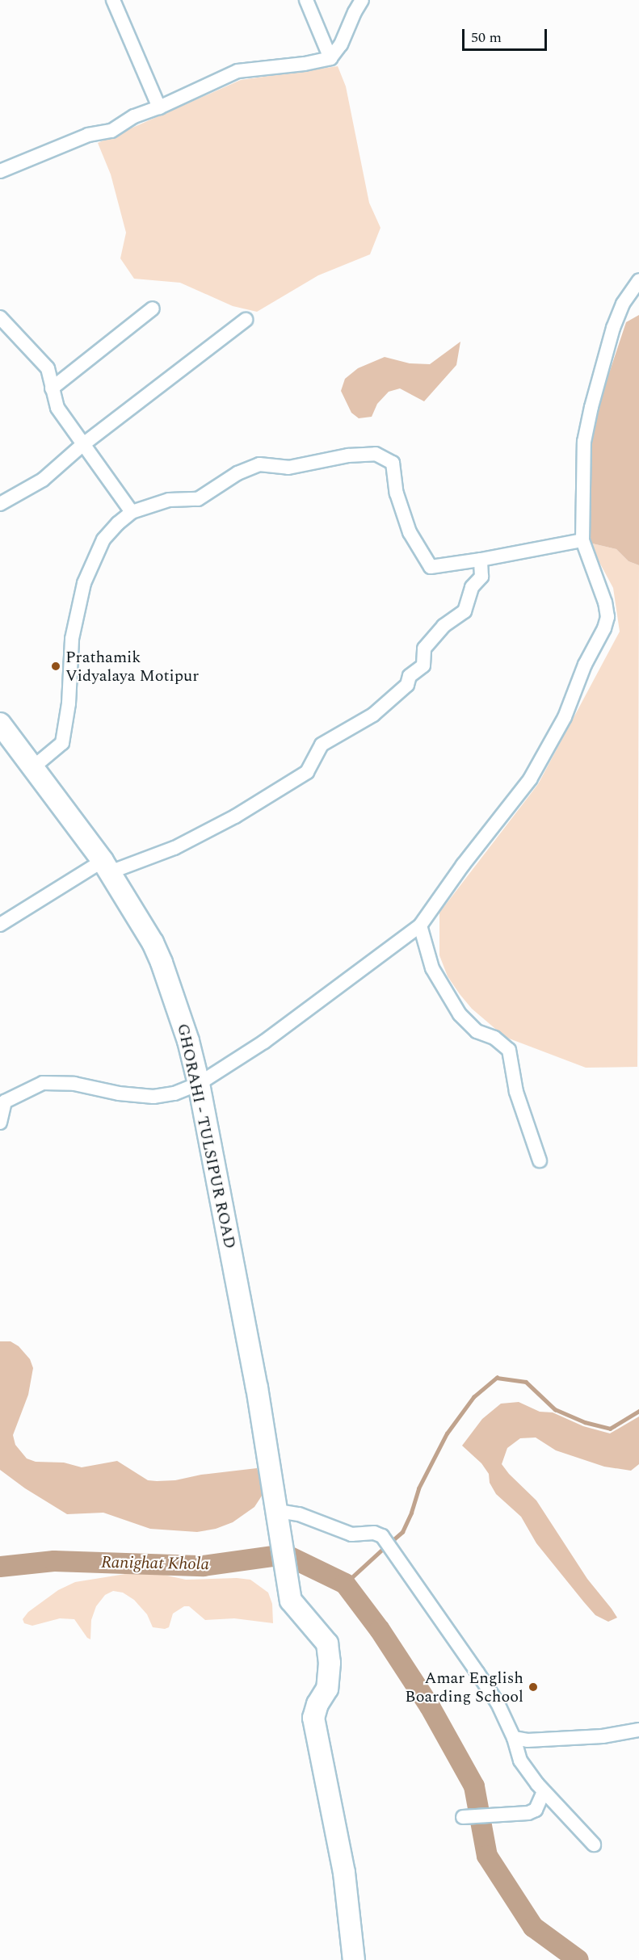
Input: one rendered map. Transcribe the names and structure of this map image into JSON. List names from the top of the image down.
{
  "streets": {
    "main road": ["GHORAHI - TULSIPUR ROAD"]
  },
  "water": ["Ranighat Khola"],
  "places": ["Prathamik Vidyalaya Motipur", "Amar English Boarding School"],
  "scale_bar": "50 m"
}
